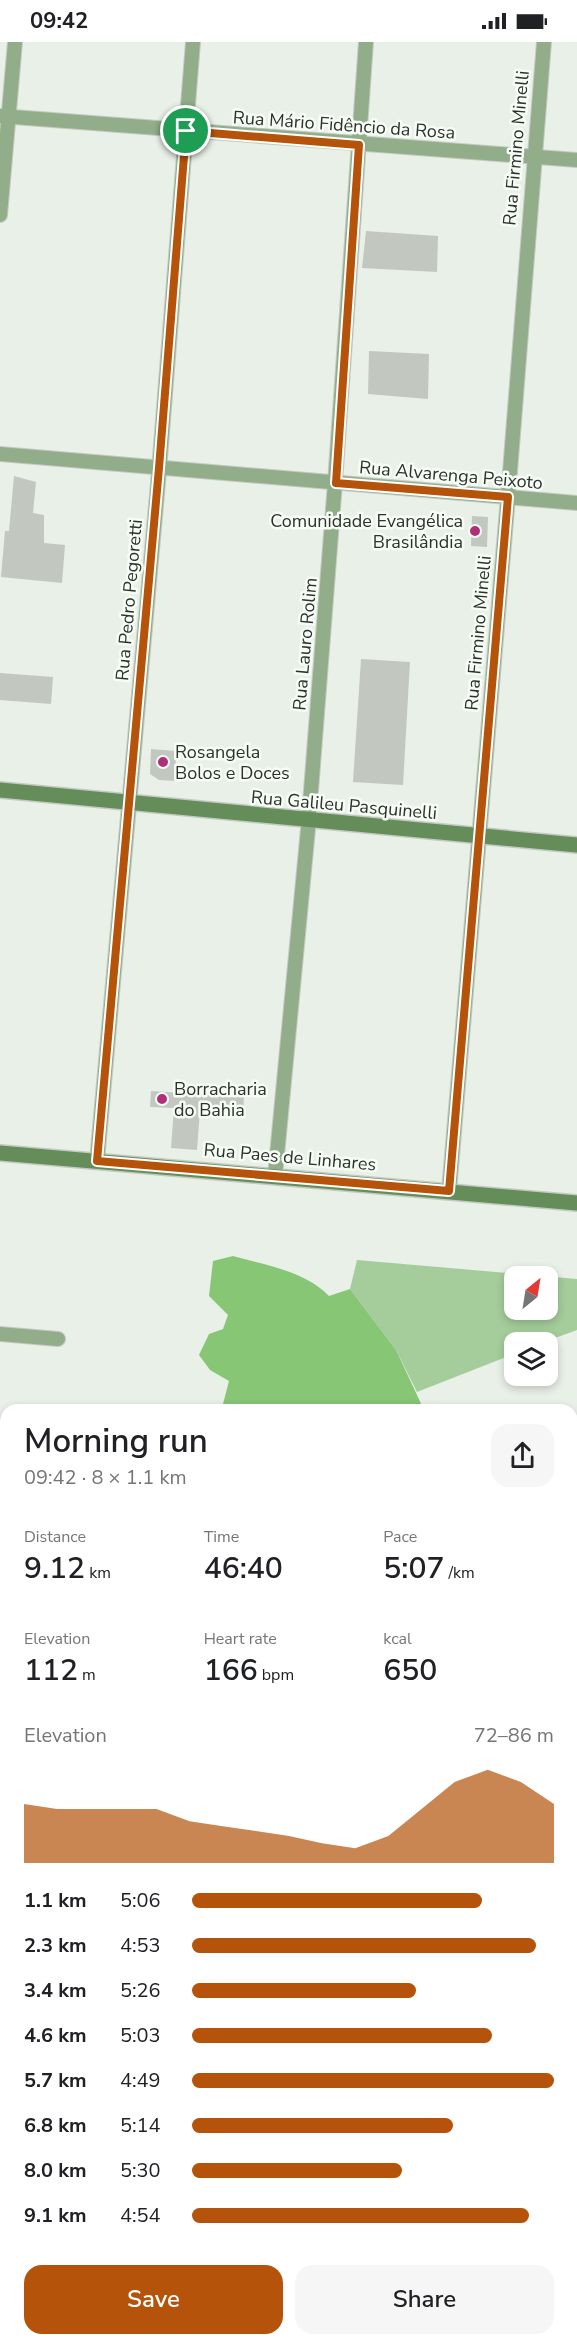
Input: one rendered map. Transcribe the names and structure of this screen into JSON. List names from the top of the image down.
{
  "streets": {
    "street": [
      "Rua Mário Fidêncio da Rosa",
      "Rua Firmino Minelli",
      "Rua Alvarenga Peixoto",
      "Rua Pedro Pegoretti",
      "Rua Lauro Rolim",
      "Rua Galileu Pasquinelli",
      "Rua Paes de Linhares"
    ]
  },
  "crossings": [
    ["Rua Mário Fidêncio da Rosa", "Rua Firmino Minelli"],
    ["Rua Mário Fidêncio da Rosa", "Rua Pedro Pegoretti"],
    ["Rua Mário Fidêncio da Rosa", "Rua Lauro Rolim"],
    ["Rua Firmino Minelli", "Rua Alvarenga Peixoto"],
    ["Rua Firmino Minelli", "Rua Galileu Pasquinelli"],
    ["Rua Firmino Minelli", "Rua Paes de Linhares"],
    ["Rua Alvarenga Peixoto", "Rua Pedro Pegoretti"],
    ["Rua Alvarenga Peixoto", "Rua Lauro Rolim"],
    ["Rua Pedro Pegoretti", "Rua Galileu Pasquinelli"],
    ["Rua Pedro Pegoretti", "Rua Paes de Linhares"],
    ["Rua Lauro Rolim", "Rua Galileu Pasquinelli"],
    ["Rua Lauro Rolim", "Rua Paes de Linhares"]
  ],
  "places": ["Comunidade Evangélica Brasilândia", "Rosangela Bolos e Doces", "Borracharia do Bahia"],
  "north": "top right",
  "page": {
    "status": "09:42",
    "heading": ["Morning run", "09:42 · 8 × 1.1 km"],
    "stats": [
      ["Distance", "9.12 km"],
      ["Time", "46:40"],
      ["Pace", "5:07 /km"],
      ["Elevation", "112 m"],
      ["Heart rate", "166 bpm"],
      ["kcal", "650"]
    ],
    "chart": ["Elevation", "72–86 m"],
    "list": [
      {
        "name": "1.1 km",
        "note": "5:06"
      },
      {
        "name": "2.3 km",
        "note": "4:53"
      },
      {
        "name": "3.4 km",
        "note": "5:26"
      },
      {
        "name": "4.6 km",
        "note": "5:03"
      },
      {
        "name": "5.7 km",
        "note": "4:49"
      },
      {
        "name": "6.8 km",
        "note": "5:14"
      },
      {
        "name": "8.0 km",
        "note": "5:30"
      },
      {
        "name": "9.1 km",
        "note": "4:54"
      }
    ],
    "buttons": ["Save", "Share"]
  }
}
